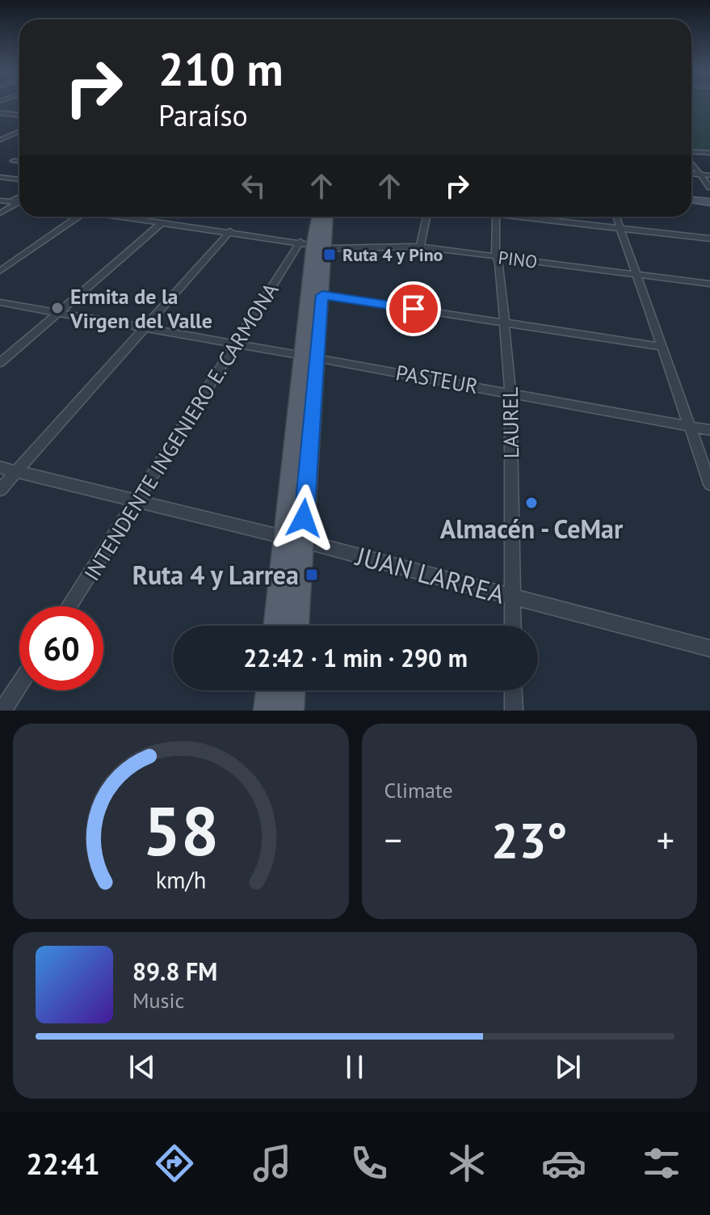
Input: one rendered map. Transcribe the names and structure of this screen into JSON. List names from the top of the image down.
{
  "streets": {
    "street": [
      "PINO",
      "PASTEUR",
      "LAUREL",
      "INTENDENTE INGENIERO E. CARMONA",
      "JUAN LARREA"
    ]
  },
  "crossings": [
    ["PINO", "LAUREL"],
    ["PINO", "INTENDENTE INGENIERO E. CARMONA"],
    ["PASTEUR", "LAUREL"],
    ["PASTEUR", "INTENDENTE INGENIERO E. CARMONA"],
    ["LAUREL", "JUAN LARREA"],
    ["INTENDENTE INGENIERO E. CARMONA", "JUAN LARREA"]
  ],
  "places": {
    "transit": ["Ruta 4 y Pino", "Ruta 4 y Larrea"],
    "other": ["Ermita de la Virgen del Valle", "Almacén - CeMar"]
  },
  "page": {
    "turn": ["210 m", "Paraíso"],
    "limit": "60",
    "trip": "22:42 · 1 min · 290 m",
    "tile": "Climate",
    "heat": ["−", "23°", "+"],
    "song": ["89.8 FM", "Music"],
    "tabs": "22:41",
    "gauge": ["58", "km/h"]
  }
}
